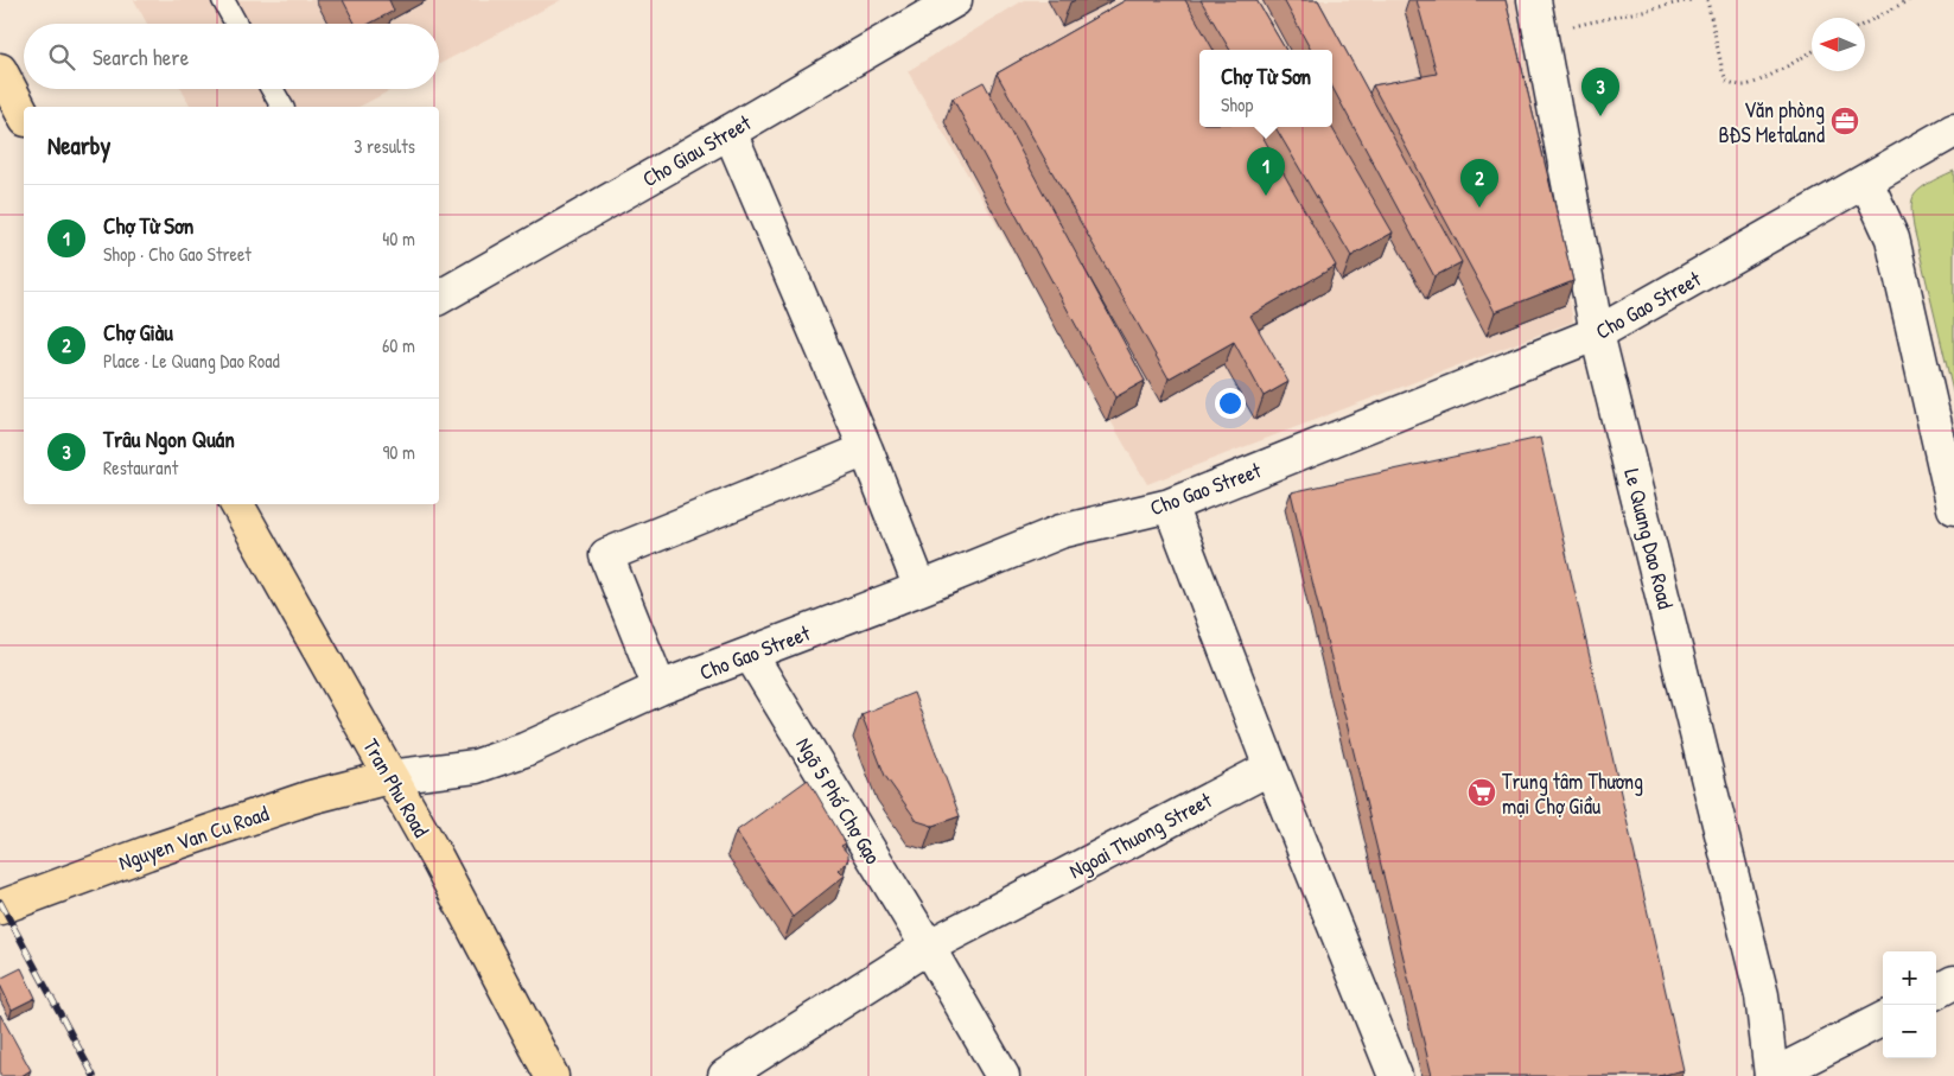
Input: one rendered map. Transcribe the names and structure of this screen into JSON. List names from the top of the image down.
{
  "streets": {
    "main road": ["Tran Phu Road", "Nguyen Van Cu Road"],
    "street": [
      "Cho Giau Street",
      "Cho Gao Street",
      "Le Quang Dao Road",
      "Ngõ 5 Phố Chợ Gạo",
      "Ngoai Thuong Street"
    ]
  },
  "crossings": [
    ["Cho Gao Street", "Le Quang Dao Road"],
    ["Cho Gao Street", "Tran Phu Road"],
    ["Cho Gao Street", "Ngõ 5 Phố Chợ Gạo"],
    ["Cho Gao Street", "Nguyen Van Cu Road"],
    ["Tran Phu Road", "Nguyen Van Cu Road"],
    ["Ngõ 5 Phố Chợ Gạo", "Ngoai Thuong Street"]
  ],
  "places": {
    "office": ["Văn phòng BĐS Metaland"],
    "supermarket": ["Trung tâm Thương mại Chợ Giầu"]
  },
  "north": "left",
  "page": {
    "search": "Search here",
    "popup": ["Chợ Từ Sơn", "Shop"],
    "pins": ["3", "1", "2"],
    "heading": ["Nearby", "3 results"],
    "list": [
      {
        "mark": "1",
        "name": "Chợ Từ Sơn",
        "note": "Shop · Cho Gao Street",
        "value": "40 m"
      },
      {
        "mark": "2",
        "name": "Chợ Giàu",
        "note": "Place · Le Quang Dao Road",
        "value": "60 m"
      },
      {
        "mark": "3",
        "name": "Trâu Ngon Quán",
        "note": "Restaurant",
        "value": "90 m"
      }
    ],
    "map_buttons": ["+", "−"]
  }
}
